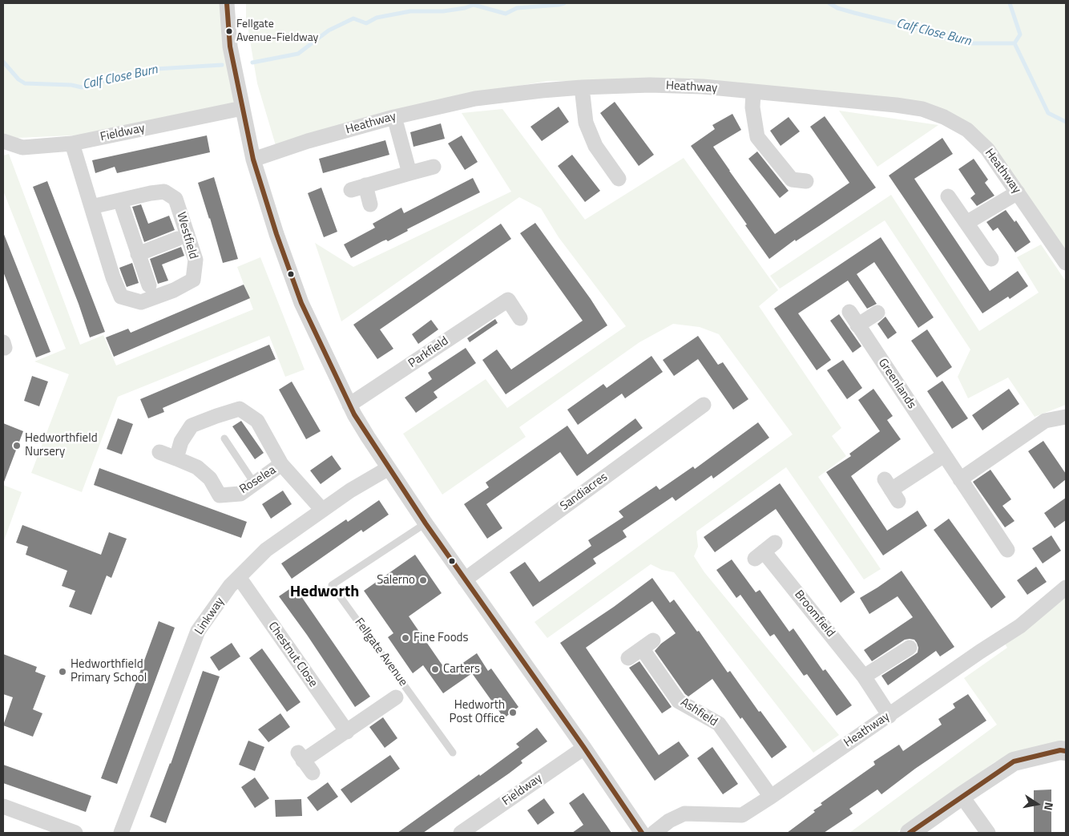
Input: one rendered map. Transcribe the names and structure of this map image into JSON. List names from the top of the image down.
{
  "streets": {
    "street": [
      "Heathway",
      "Fieldway",
      "Westfield",
      "Parkfield",
      "Greenlands",
      "Roselea",
      "Sandiacres",
      "Broomfield",
      "Linkway",
      "Chestnut Close",
      "Ashfield"
    ],
    "lane": ["Fellgate Avenue"]
  },
  "crossings": [
    ["Heathway", "Broomfield"],
    ["Heathway", "Ashfield"],
    ["Fieldway", "Westfield"],
    ["Roselea", "Linkway"],
    ["Linkway", "Chestnut Close"]
  ],
  "districts": ["Hedworth"],
  "water": ["Calf Close Burn"],
  "places": [
    "Fellgate Avenue-Fieldway",
    "Hedworthfield Nursery",
    "Salerno",
    "Fine Foods",
    "Carters",
    "Hedworthfield Primary School",
    "Hedworth Post Office"
  ],
  "north": "right"
}
